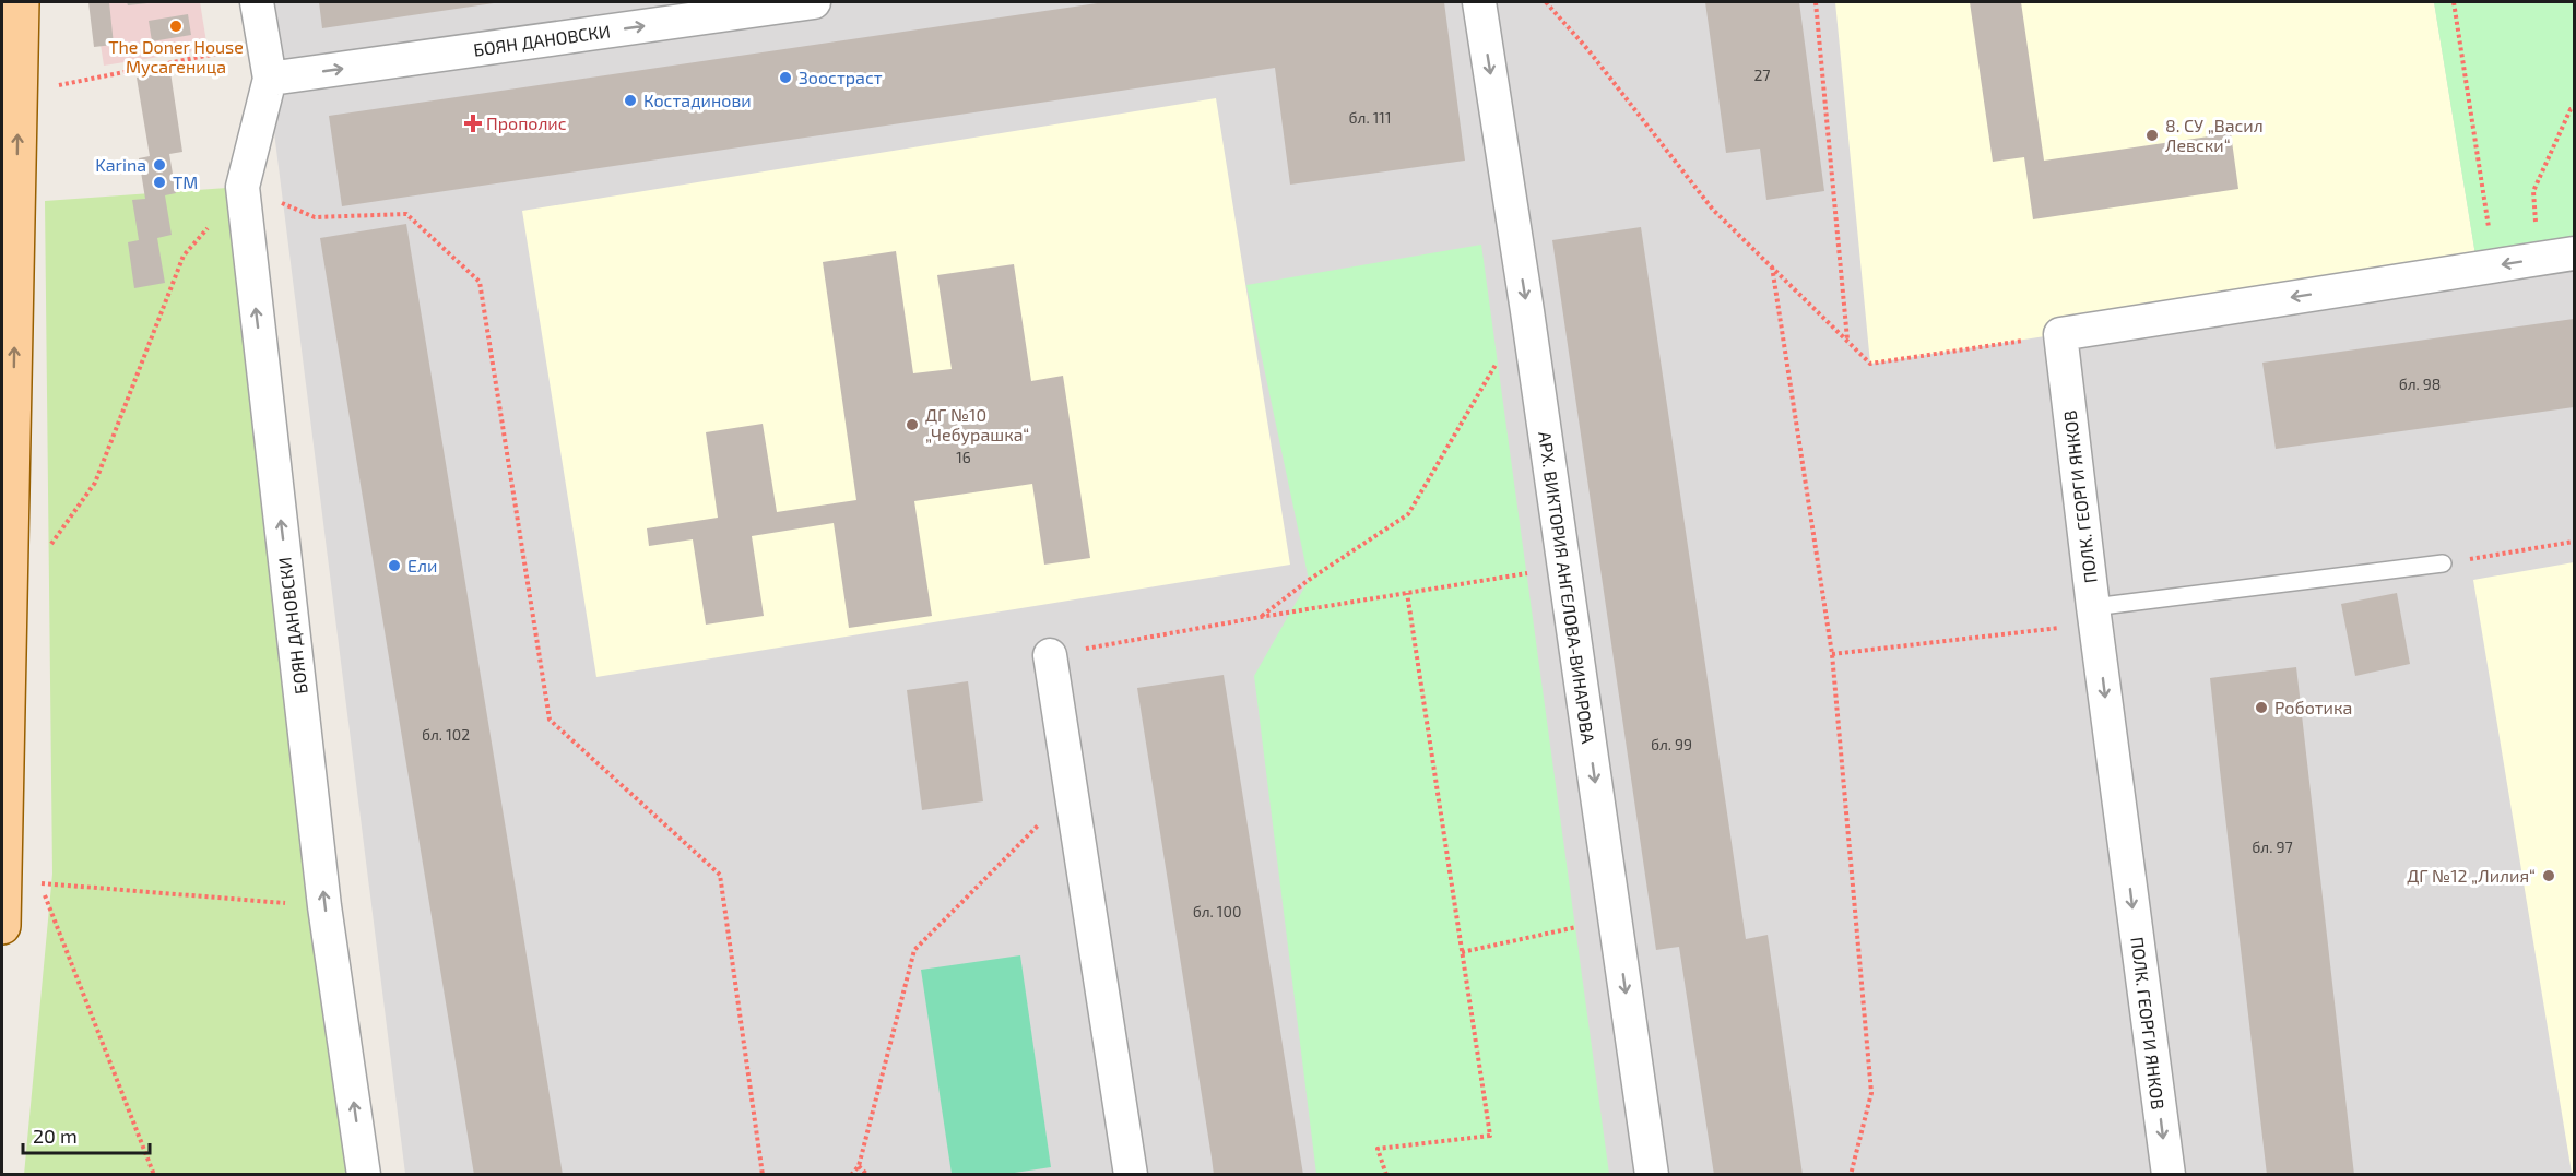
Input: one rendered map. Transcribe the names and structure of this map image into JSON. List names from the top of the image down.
{
  "streets": {
    "street": ["БОЯН ДАНОВСКИ", "ПОЛК. ГЕОРГИ ЯНКОВ", "АРХ. ВИКТОРИЯ АНГЕЛОВА-ВИНАРОВА"]
  },
  "one_way": ["ПОЛК. ГЕОРГИ ЯНКОВ", "АРХ. ВИКТОРИЯ АНГЕЛОВА-ВИНАРОВА"],
  "places": {
    "other": [
      "The Doner House Мусагеница",
      "Зоостраст",
      "Костадинови",
      "8. СУ „Васил Левски“",
      "Karina",
      "TM",
      "ДГ №10 „Чебурашка“",
      "Ели",
      "Роботика",
      "ДГ №12 „Лилия“"
    ],
    "health": ["Прополис"]
  },
  "house_numbers": [
    "27",
    "бл. 111",
    "бл. 98",
    "16",
    "бл. 102",
    "бл. 99",
    "бл. 97",
    "бл. 100"
  ],
  "scale_bar": "20 m"
}
